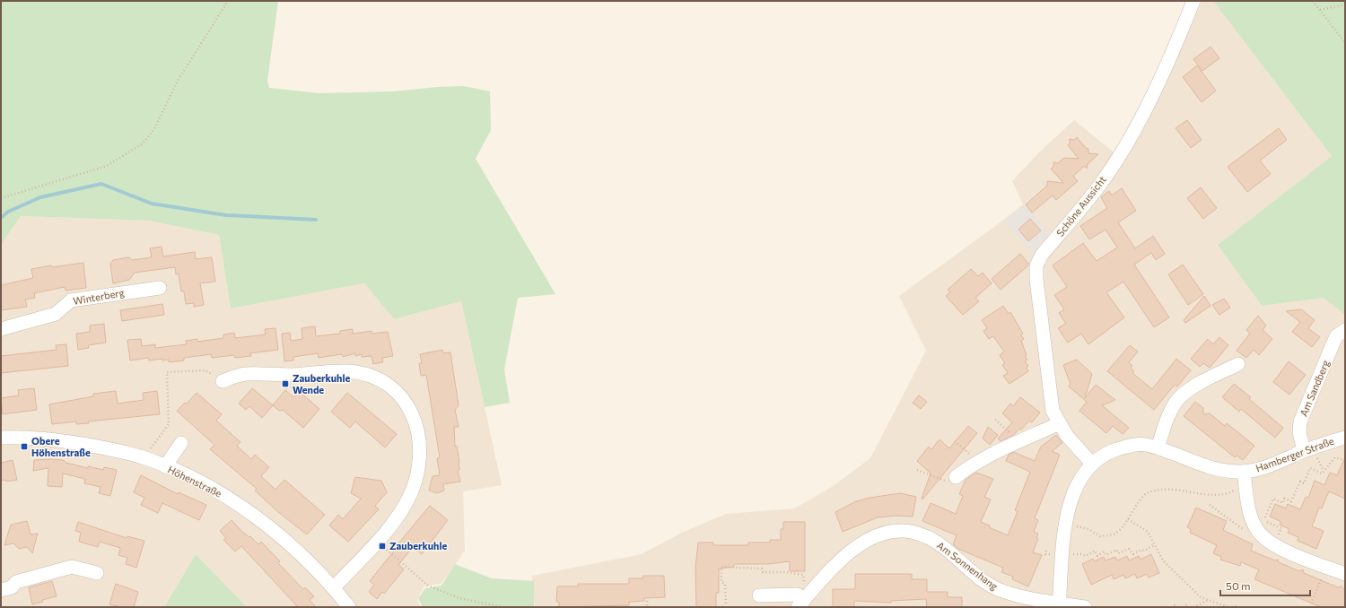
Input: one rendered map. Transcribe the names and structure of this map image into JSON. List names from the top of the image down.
{
  "streets": {
    "street": [
      "Schöne Aussicht",
      "Winterberg",
      "Am Sandberg",
      "Hamberger Straße",
      "Höhenstraße",
      "Am Sonnenhang"
    ]
  },
  "crossings": [
    ["Schöne Aussicht", "Hamberger Straße"],
    ["Am Sandberg", "Hamberger Straße"],
    ["Hamberger Straße", "Am Sonnenhang"]
  ],
  "places": {
    "transit": ["Zauberkuhle Wende", "Obere Höhenstraße", "Zauberkuhle"]
  },
  "scale_bar": "50 m"
}
